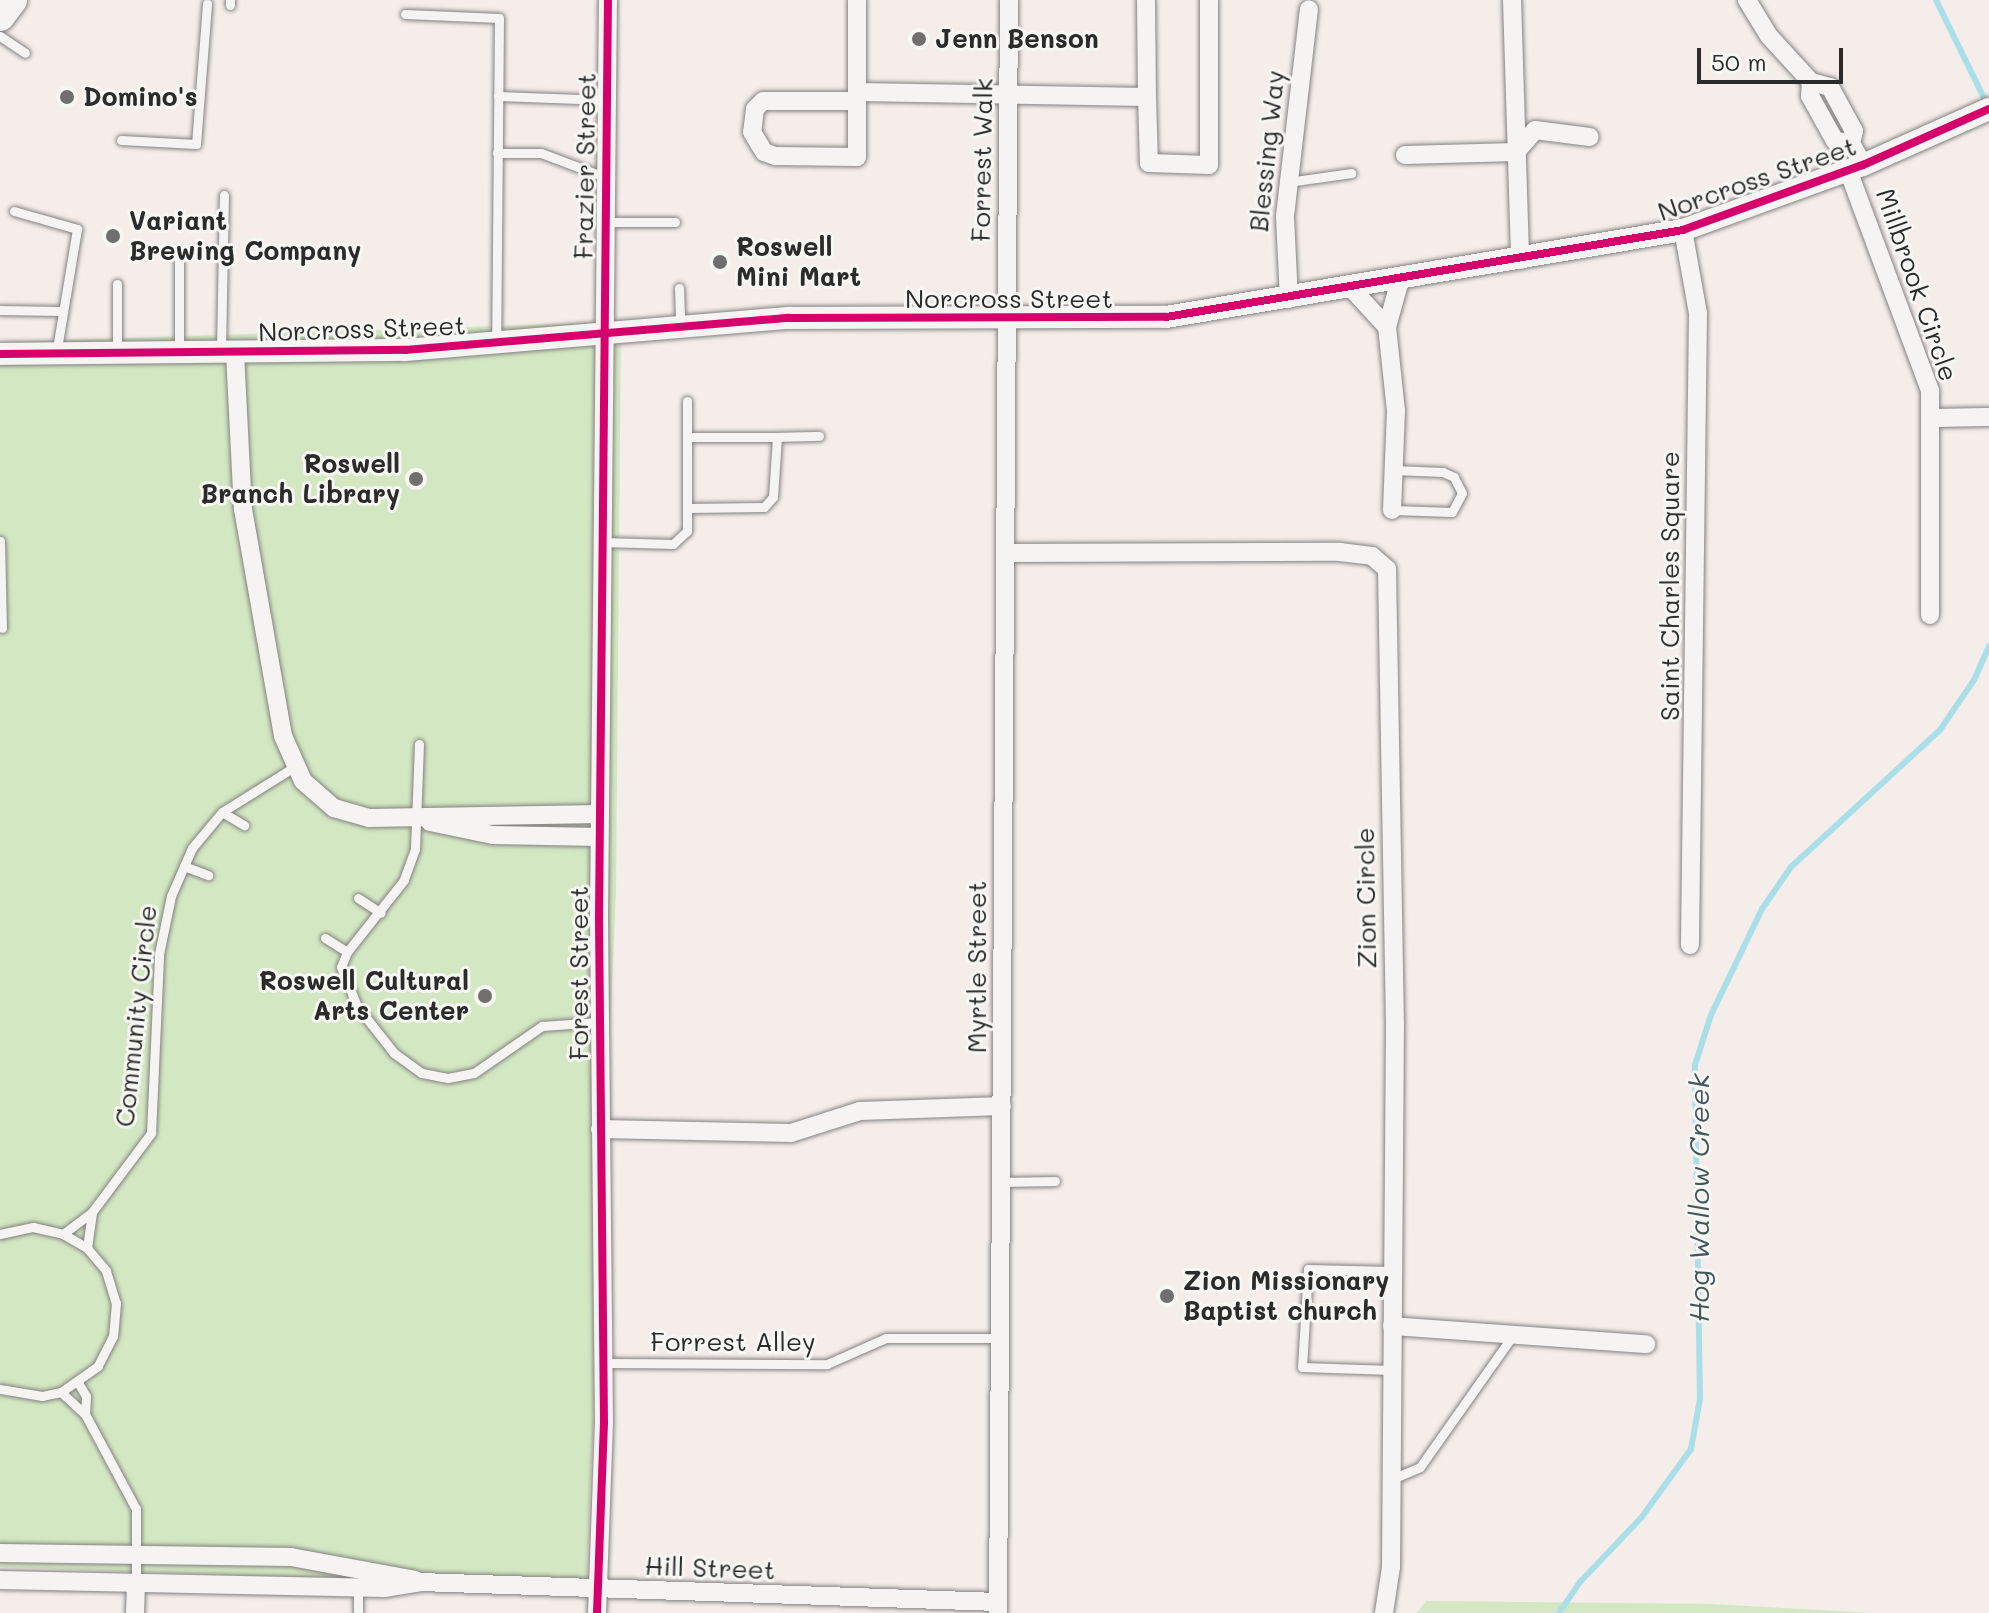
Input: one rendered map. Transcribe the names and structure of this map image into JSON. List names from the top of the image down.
{
  "streets": {
    "street": [
      "Blessing Way",
      "Forrest Walk",
      "Frazier Street",
      "Norcross Street",
      "Millbrook Circle",
      "Saint Charles Square",
      "Zion Circle",
      "Myrtle Street",
      "Forest Street",
      "Hill Street"
    ],
    "lane": ["Community Circle", "Forrest Alley"]
  },
  "crossings": [
    ["Blessing Way", "Norcross Street"],
    ["Forrest Walk", "Norcross Street"],
    ["Forrest Walk", "Myrtle Street"],
    ["Frazier Street", "Norcross Street"],
    ["Frazier Street", "Forest Street"],
    ["Norcross Street", "Millbrook Circle"],
    ["Norcross Street", "Saint Charles Square"],
    ["Norcross Street", "Myrtle Street"],
    ["Norcross Street", "Forest Street"],
    ["Zion Circle", "Myrtle Street"],
    ["Myrtle Street", "Forrest Alley"],
    ["Myrtle Street", "Hill Street"],
    ["Forest Street", "Forrest Alley"],
    ["Forest Street", "Hill Street"]
  ],
  "water": ["Hog Wallow Creek"],
  "places": [
    "Jenn Benson",
    "Domino's",
    "Variant Brewing Company",
    "Roswell Mini Mart",
    "Roswell Branch Library",
    "Roswell Cultural Arts Center",
    "Zion Missionary Baptist church"
  ],
  "scale_bar": "50 m"
}
